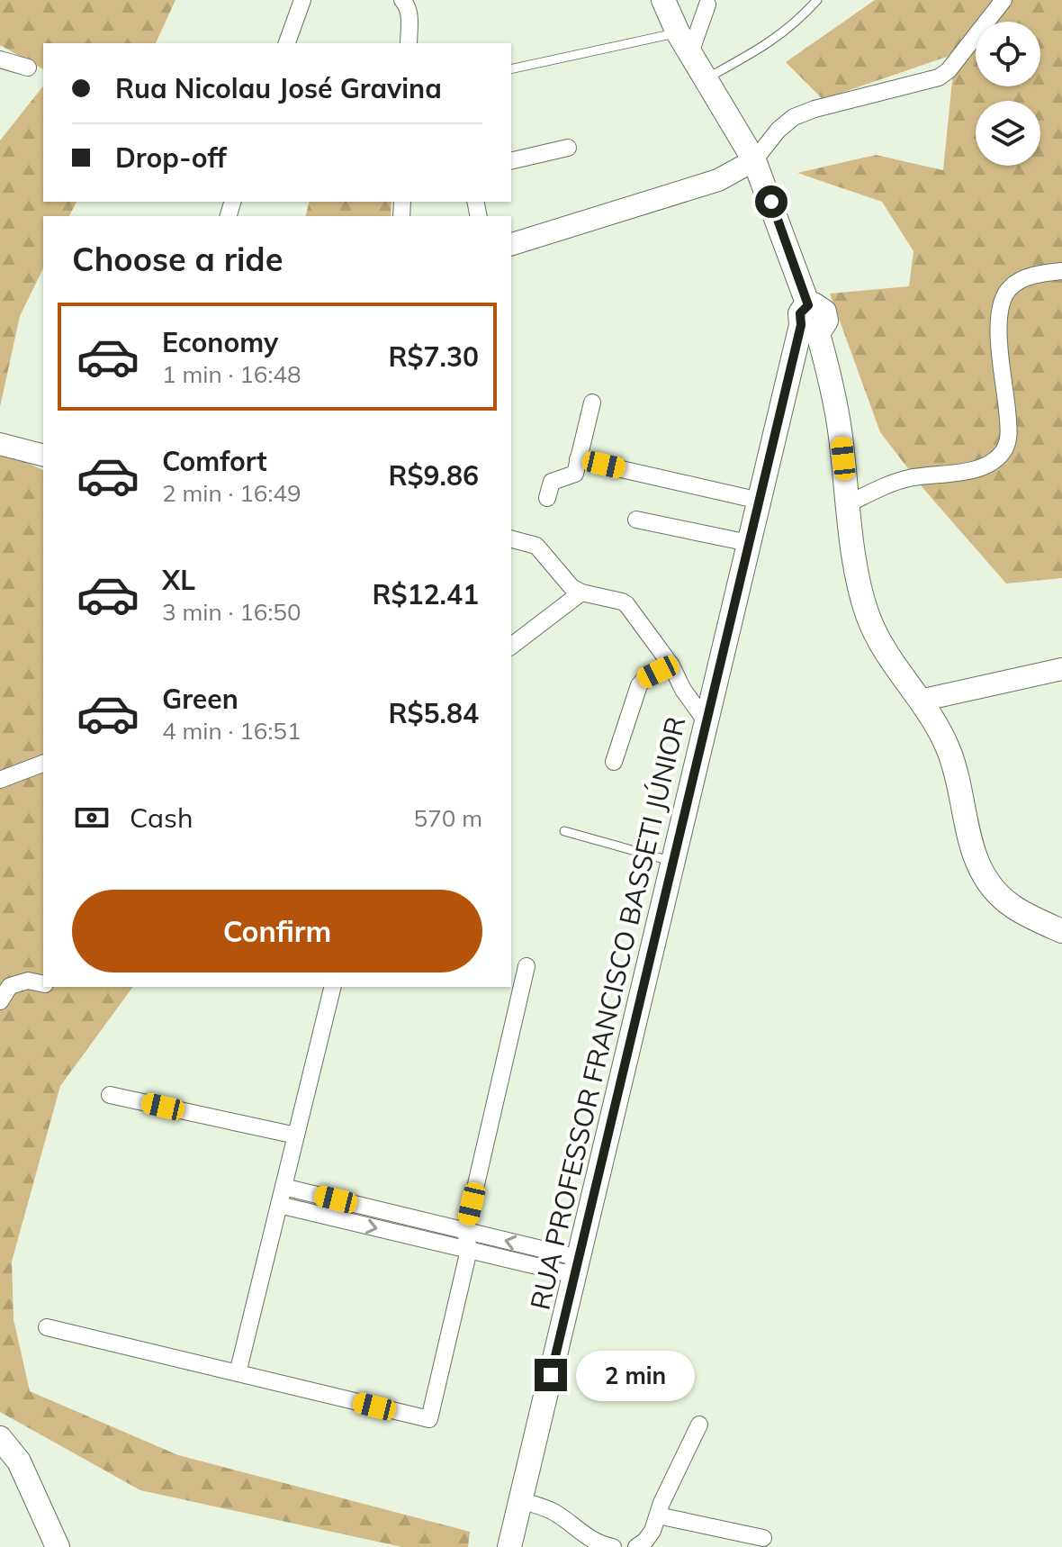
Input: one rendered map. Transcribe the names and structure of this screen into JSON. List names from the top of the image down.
{
  "streets": {
    "main road": ["RUA PROFESSOR FRANCISCO BASSETI JÚNIOR"]
  },
  "page": {
    "banner": ["Rua Nicolau José Gravina", "Drop-off"],
    "heading": "Choose a ride",
    "list": [
      {
        "name": "Economy",
        "note": "1 min · 16:48",
        "value": "R$7.30"
      },
      {
        "name": "Comfort",
        "note": "2 min · 16:49",
        "value": "R$9.86"
      },
      {
        "name": "XL",
        "note": "3 min · 16:50",
        "value": "R$12.41"
      },
      {
        "name": "Green",
        "note": "4 min · 16:51",
        "value": "R$5.84"
      }
    ],
    "pay": ["Cash", "570 m"],
    "buttons": "Confirm",
    "bubble": "2 min"
  }
}
